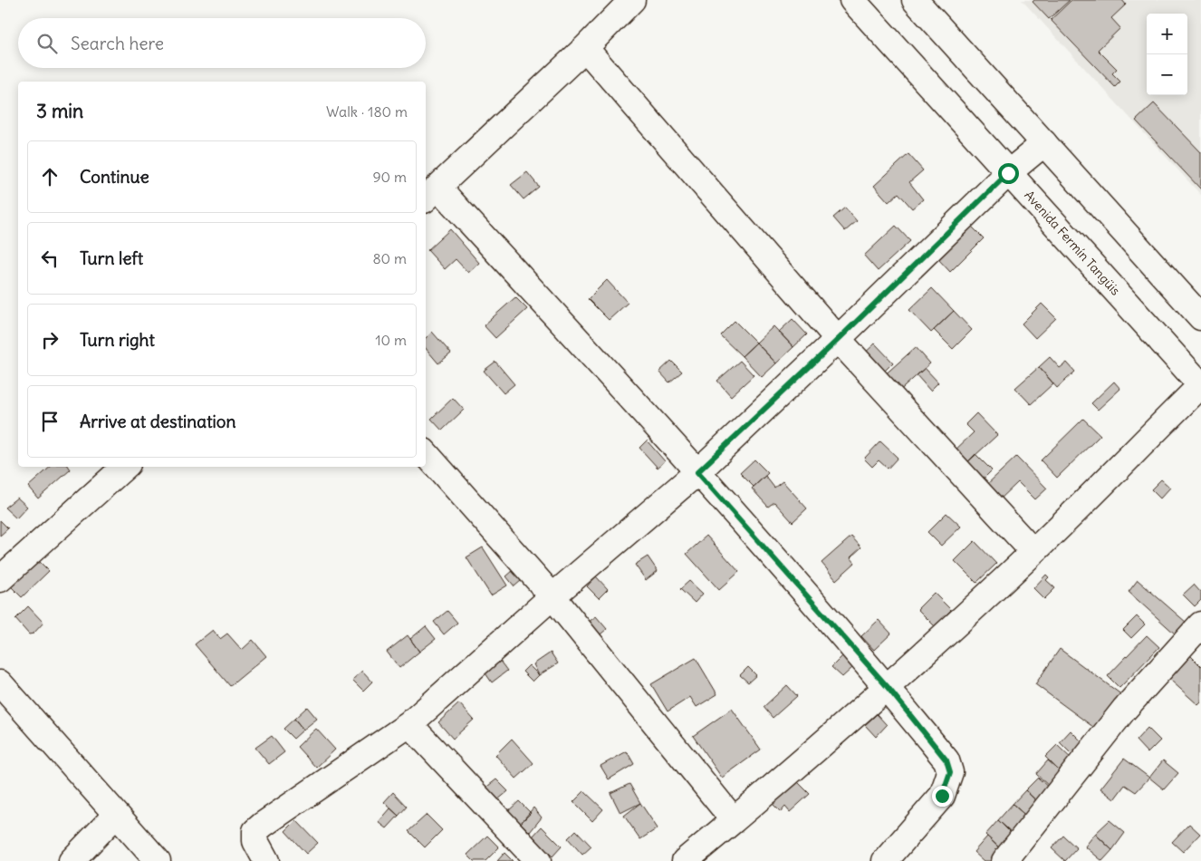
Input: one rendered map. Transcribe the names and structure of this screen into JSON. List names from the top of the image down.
{
  "streets": {
    "street": ["Avenida Fermín Tangüis"]
  },
  "page": {
    "map_buttons": ["+", "−"],
    "search": "Search here",
    "heading": ["3 min", "Walk · 180 m"],
    "list": [
      ["Continue", "90 m"],
      ["Turn left", "80 m"],
      ["Turn right", "10 m"],
      "Arrive at destination"
    ]
  }
}
